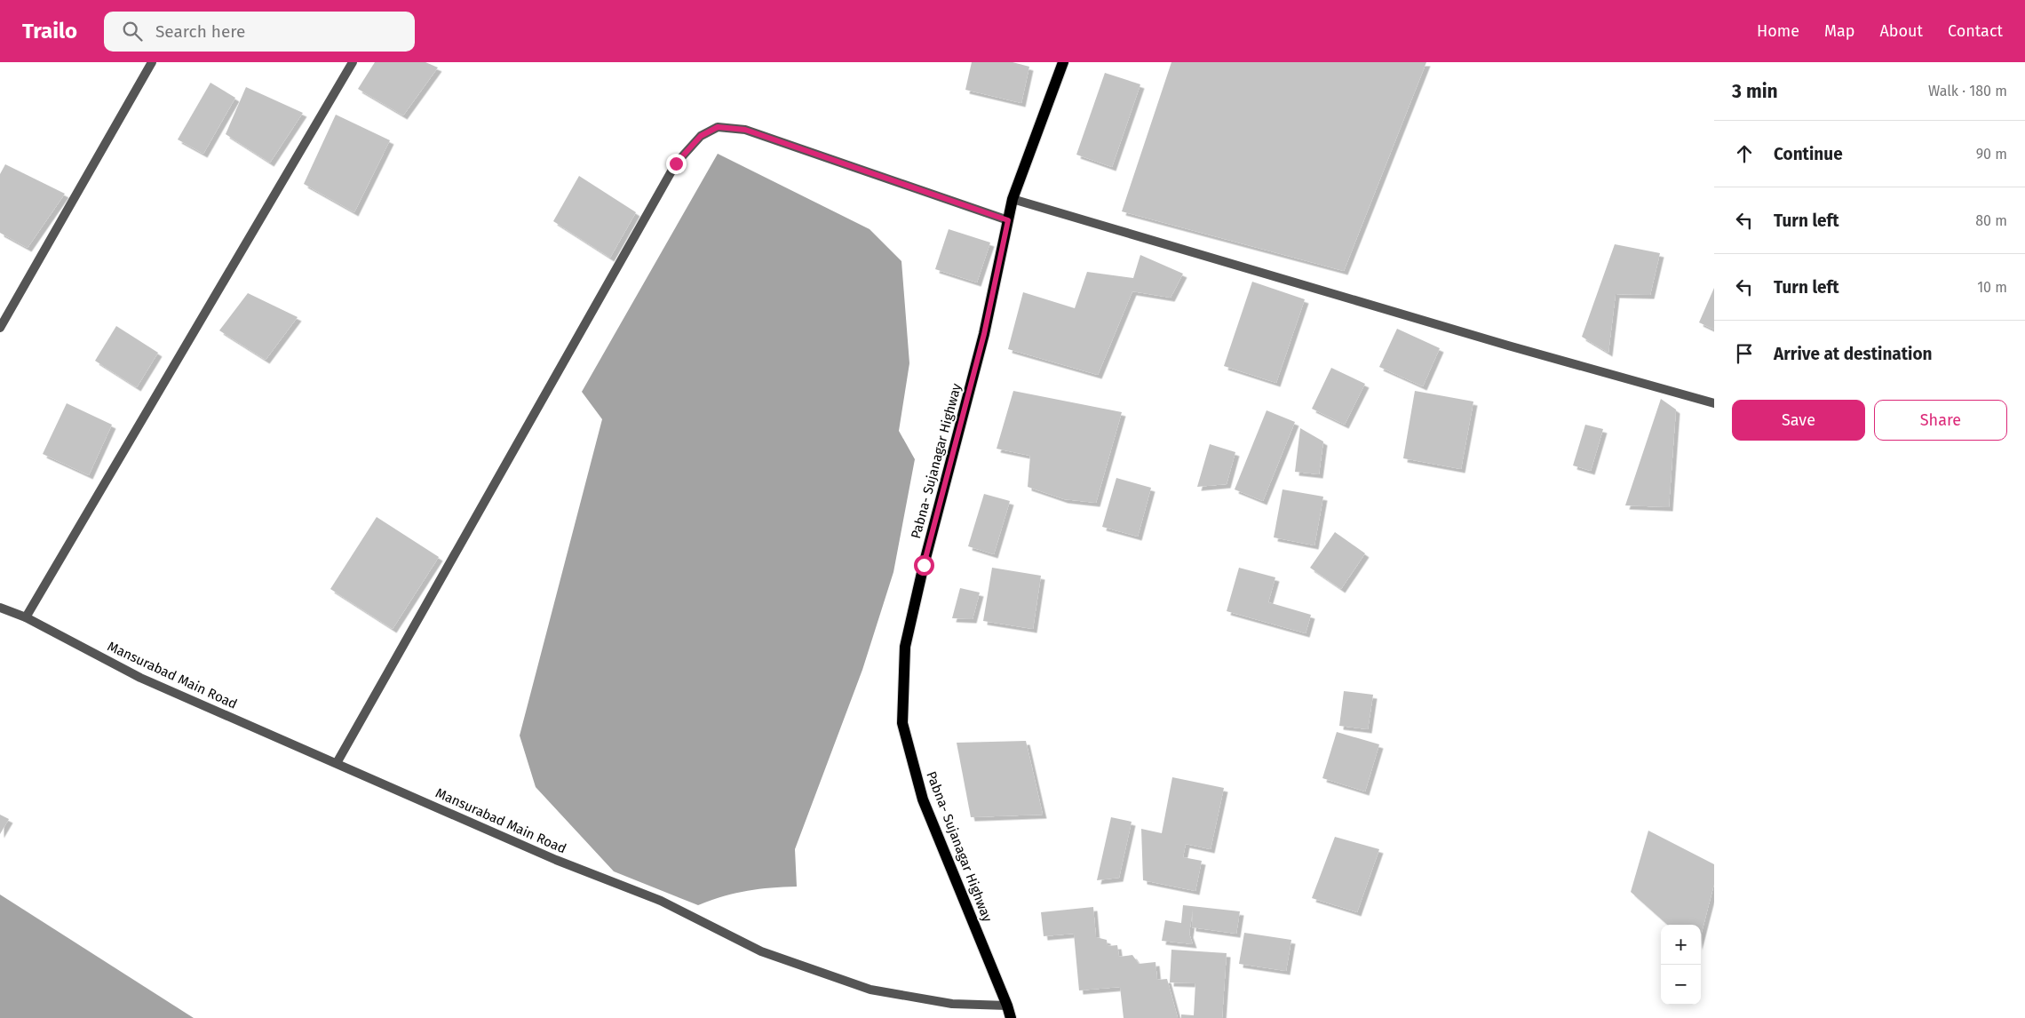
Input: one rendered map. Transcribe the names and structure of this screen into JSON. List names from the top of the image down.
{
  "streets": {
    "main road": ["Pabna- Sujanagar Highway"],
    "street": ["Mansurabad Main Road"]
  },
  "crossings": [
    ["Pabna- Sujanagar Highway", "Mansurabad Main Road"]
  ],
  "page": {
    "header": "Trailo",
    "search": "Search here",
    "nav": [
      "Home",
      "Map",
      "About",
      "Contact"
    ],
    "heading": ["3 min", "Walk · 180 m"],
    "list": [
      ["Continue", "90 m"],
      ["Turn left", "80 m"],
      ["Turn left", "10 m"],
      "Arrive at destination"
    ],
    "buttons": ["Save", "Share"],
    "map_buttons": ["+", "−"]
  }
}
